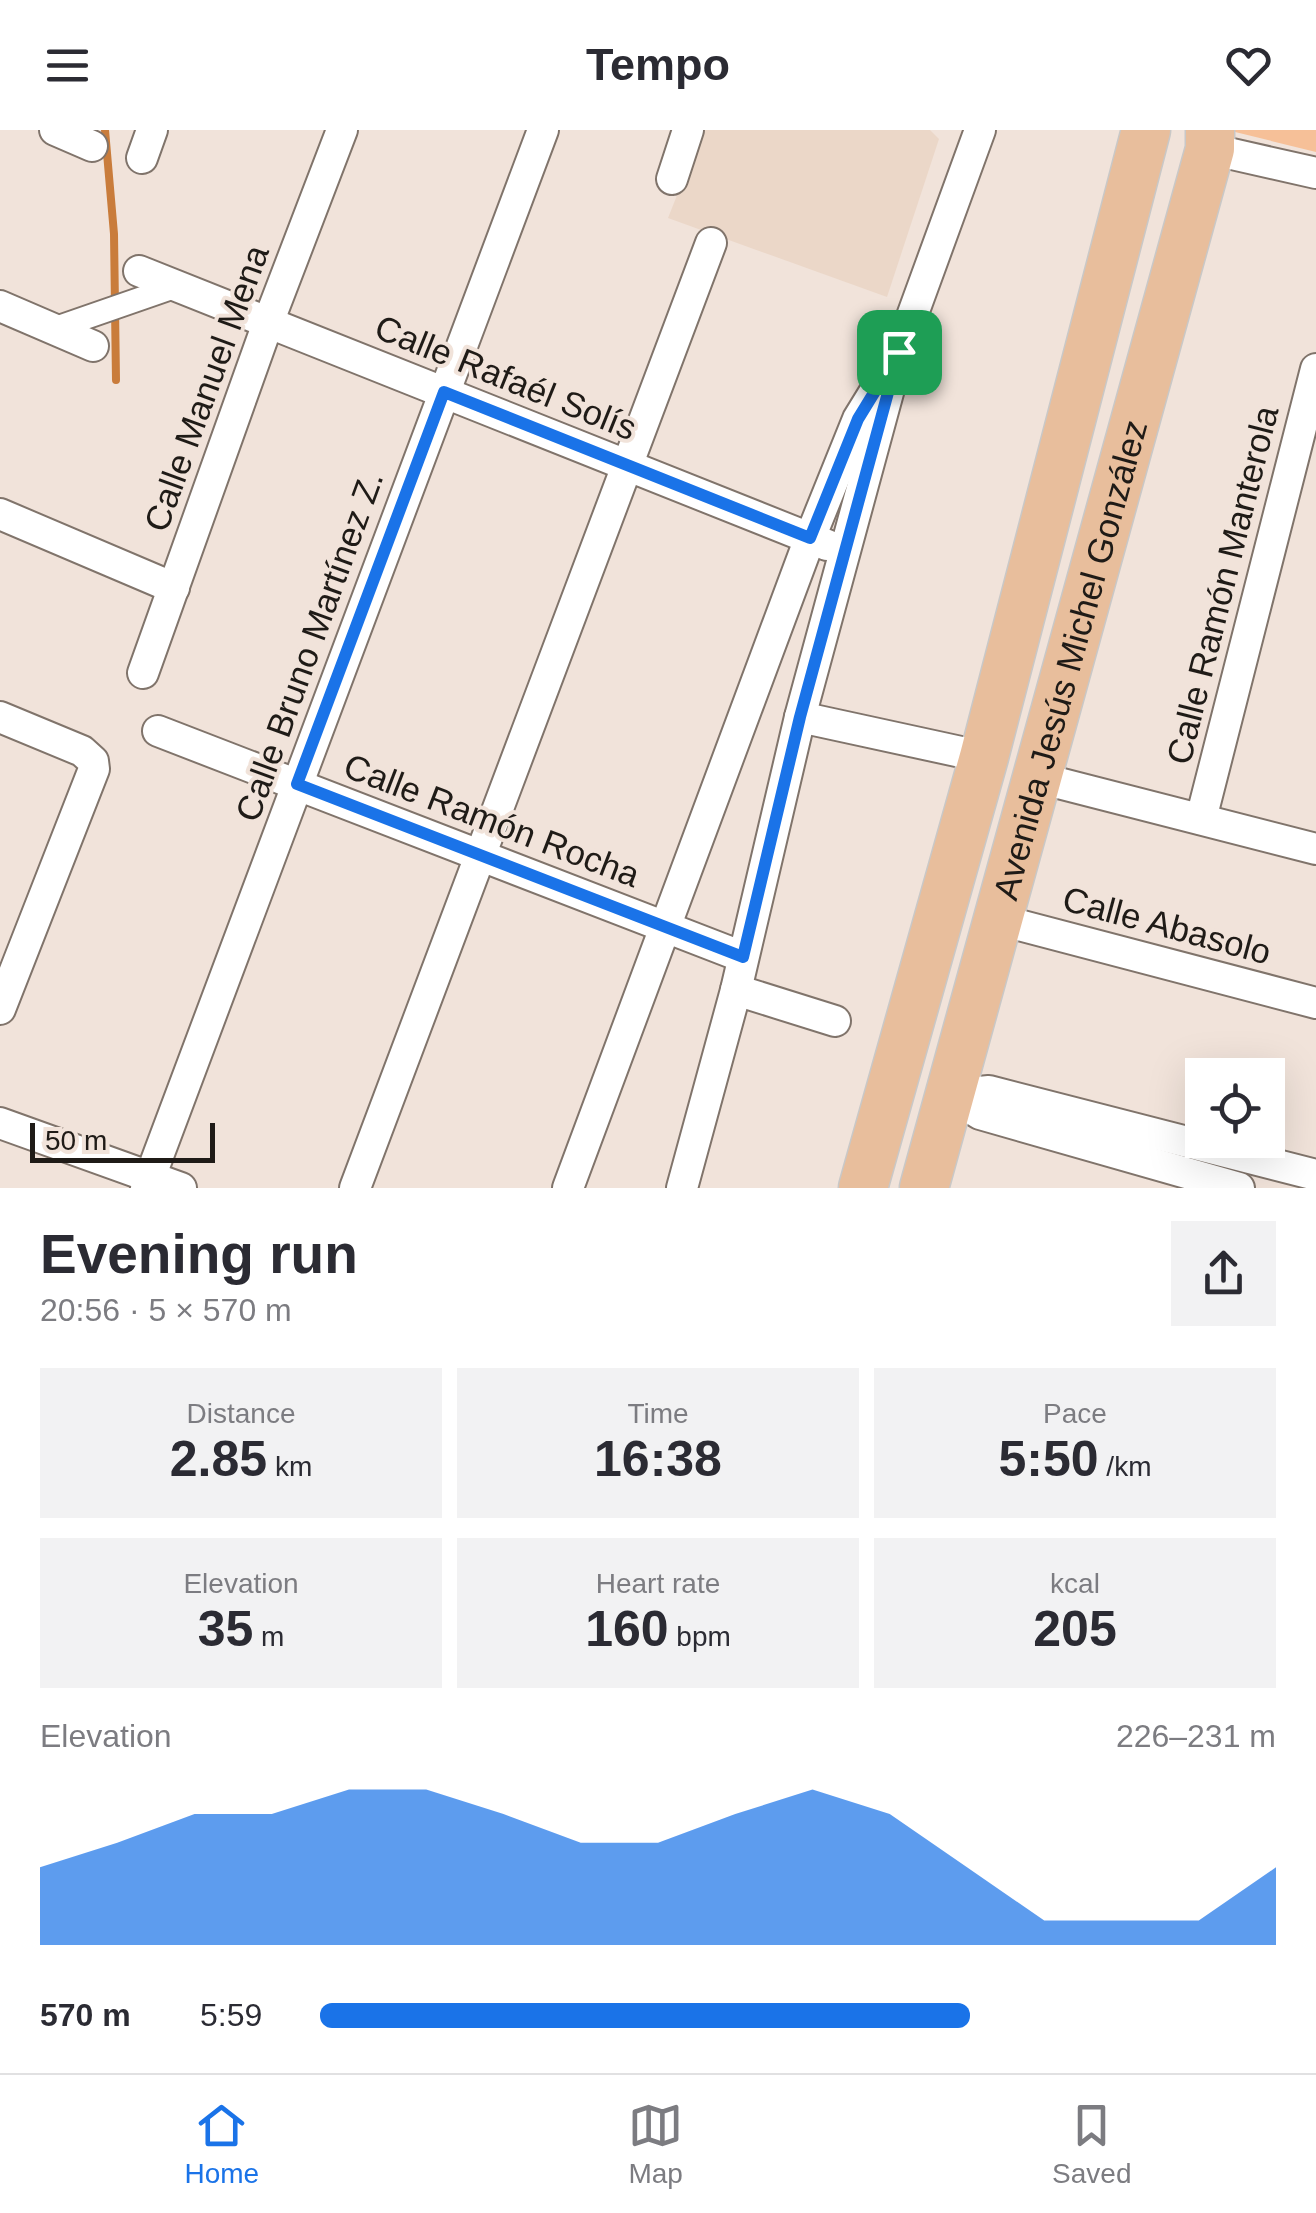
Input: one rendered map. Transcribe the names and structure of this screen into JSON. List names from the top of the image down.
{
  "streets": {
    "main road": ["Avenida Jesús Michel González"],
    "street": [
      "Calle Rafaél Solís",
      "Calle Manuel Mena",
      "Calle Ramón Manterola",
      "Calle Bruno Martínez Z.",
      "Calle Ramón Rocha",
      "Calle Abasolo"
    ]
  },
  "crossings": [
    ["Calle Rafaél Solís", "Calle Manuel Mena"],
    ["Calle Rafaél Solís", "Calle Bruno Martínez Z."],
    ["Calle Bruno Martínez Z.", "Calle Ramón Rocha"],
    ["Avenida Jesús Michel González", "Calle Abasolo"]
  ],
  "scale_bar": "50 m",
  "page": {
    "header": "Tempo",
    "scale": "50 m",
    "heading": ["Evening run", "20:56 · 5 × 570 m"],
    "stats": [
      ["Distance", "2.85 km"],
      ["Time", "16:38"],
      ["Pace", "5:50 /km"],
      ["Elevation", "35 m"],
      ["Heart rate", "160 bpm"],
      ["kcal", "205"]
    ],
    "chart": ["Elevation", "226–231 m"],
    "list": [
      {
        "name": "570 m",
        "note": "5:59"
      }
    ],
    "tabs": ["Home", "Map", "Saved"]
  }
}
